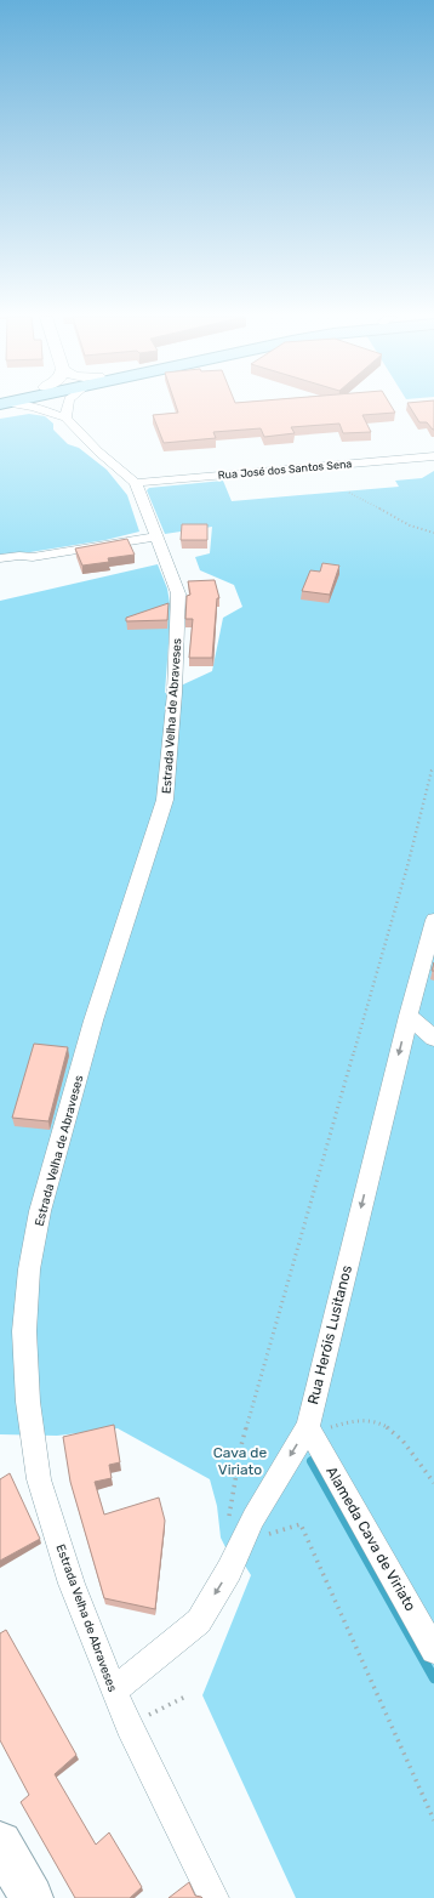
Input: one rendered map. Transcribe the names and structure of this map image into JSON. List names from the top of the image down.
{
  "streets": {
    "street": [
      "Rua José dos Santos Sena",
      "Estrada Velha de Abraveses",
      "Rua Heróis Lusitanos",
      "Alameda Cava de Viriato"
    ]
  },
  "crossings": [
    ["Rua José dos Santos Sena", "Estrada Velha de Abraveses"],
    ["Estrada Velha de Abraveses", "Rua Heróis Lusitanos"],
    ["Rua Heróis Lusitanos", "Alameda Cava de Viriato"]
  ],
  "one_way": ["Rua Heróis Lusitanos"],
  "parks": ["Cava de Viriato"]
}
